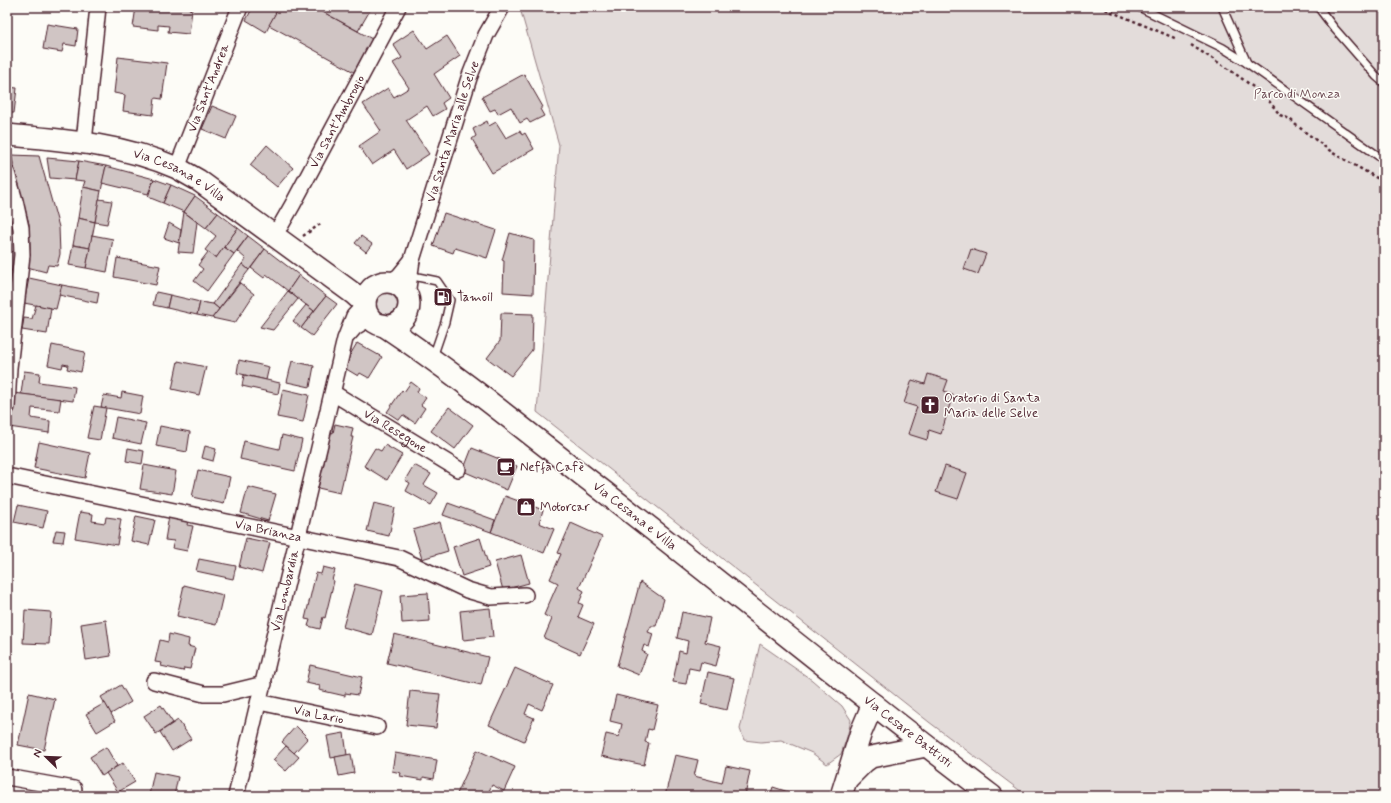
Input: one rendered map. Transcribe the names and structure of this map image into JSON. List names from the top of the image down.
{
  "streets": {
    "main road": ["Via Cesana e Villa", "Via Cesare Battisti"],
    "street": [
      "Via Sant'Andrea",
      "Via Sant'Ambrogio",
      "Via Santa Maria alle Selve",
      "Via Resegone",
      "Via Brianza",
      "Via Lombardia",
      "Via Lario"
    ]
  },
  "crossings": [
    ["Via Sant'Andrea", "Via Cesana e Villa"],
    ["Via Sant'Ambrogio", "Via Cesana e Villa"],
    ["Via Santa Maria alle Selve", "Via Cesana e Villa"],
    ["Via Santa Maria alle Selve", "Via Lombardia"],
    ["Via Cesana e Villa", "Via Lombardia"],
    ["Via Cesana e Villa", "Via Cesare Battisti"],
    ["Via Resegone", "Via Lombardia"],
    ["Via Brianza", "Via Lombardia"],
    ["Via Lombardia", "Via Lario"]
  ],
  "parks": ["Parco di Monza"],
  "places": {
    "fuel station": ["Tamoil"],
    "church": ["Oratorio di Santa Maria delle Selve"],
    "cafe": ["Neffa Cafè"],
    "shop": ["Motorcar"]
  },
  "north": "top left"
}
